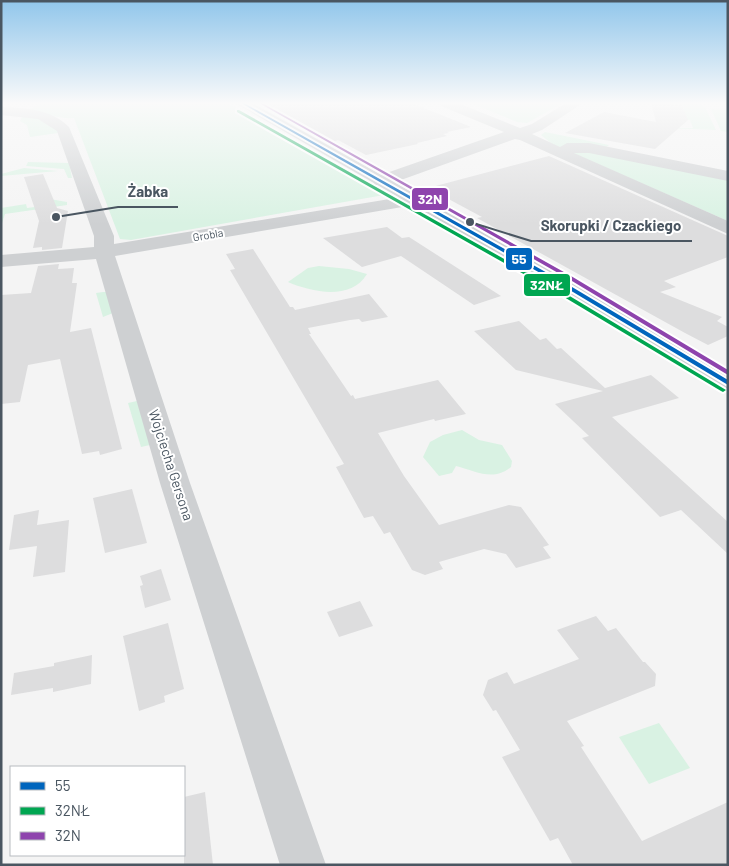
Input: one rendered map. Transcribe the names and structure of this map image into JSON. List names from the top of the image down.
{
  "streets": {
    "street": ["Grobla", "Wojciecha Gersona"]
  },
  "crossings": [
    ["Grobla", "Wojciecha Gersona"]
  ],
  "places": ["Żabka", "Skorupki / Czackiego"],
  "lines": ["transit line 55", "transit line 32NŁ", "transit line 32N"],
  "legend": ["55", "32NŁ", "32N"]
}
